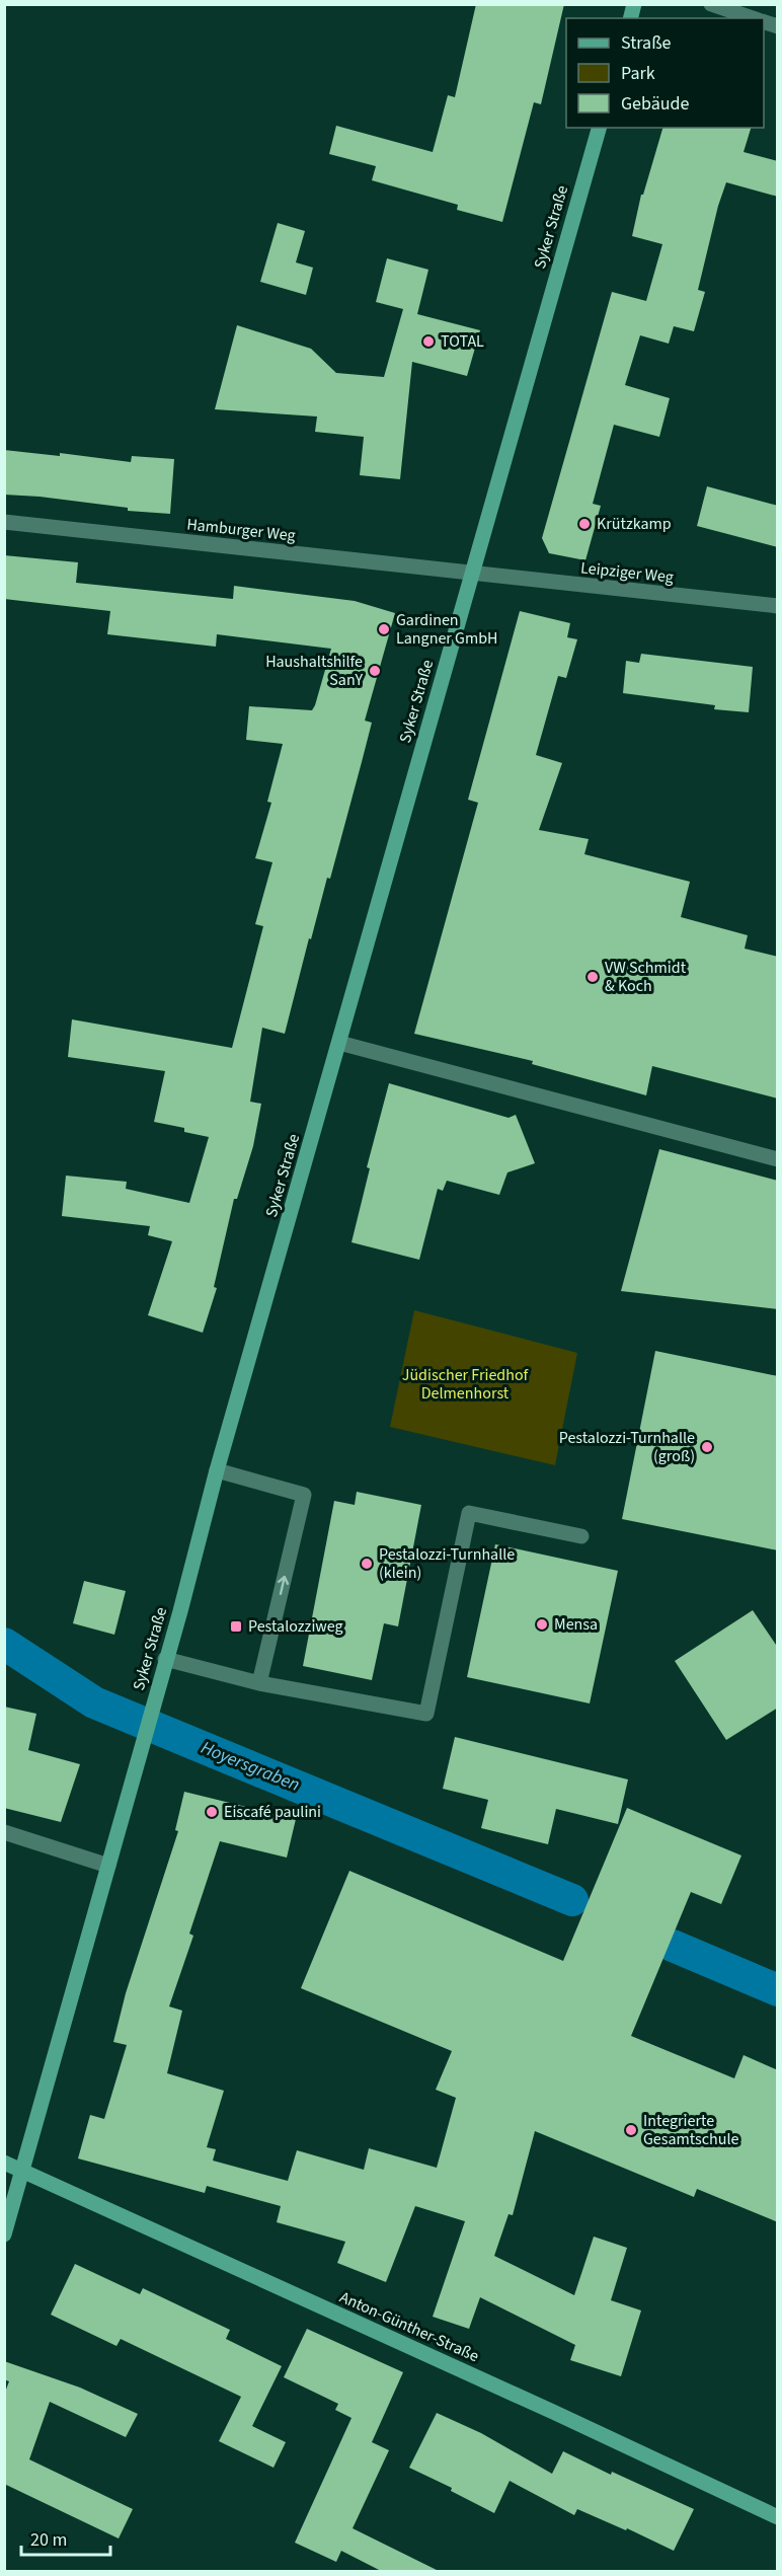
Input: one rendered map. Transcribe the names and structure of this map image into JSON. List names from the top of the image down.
{
  "streets": {
    "main road": ["Syker Straße", "Anton-Günther-Straße"],
    "street": ["Hamburger Weg", "Leipziger Weg"]
  },
  "crossings": [
    ["Syker Straße", "Hamburger Weg"],
    ["Syker Straße", "Leipziger Weg"],
    ["Syker Straße", "Anton-Günther-Straße"],
    ["Hamburger Weg", "Leipziger Weg"]
  ],
  "water": ["Hoyersgraben"],
  "parks": ["Jüdischer Friedhof Delmenhorst"],
  "places": {
    "other": [
      "TOTAL",
      "Krützkamp",
      "Gardinen Langner GmbH",
      "Haushaltshilfe SanY",
      "VW Schmidt & Koch",
      "Pestalozzi-Turnhalle (groß)",
      "Pestalozzi-Turnhalle (klein)",
      "Mensa",
      "Eiscafé paulini",
      "Integrierte Gesamtschule"
    ],
    "transit": ["Pestalozziweg"]
  },
  "legend": ["Straße", "Park", "Gebäude"],
  "scale_bar": "20 m"
}
